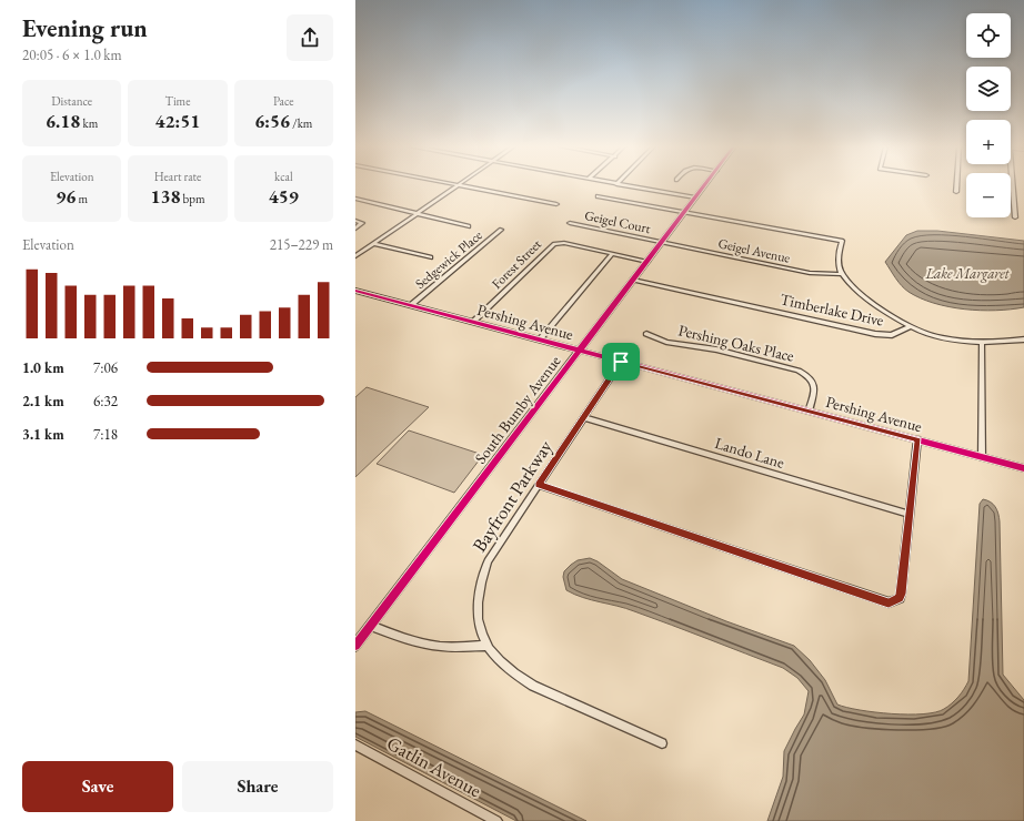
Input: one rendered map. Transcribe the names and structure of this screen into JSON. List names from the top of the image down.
{
  "streets": {
    "street": [
      "Geigel Court",
      "Geigel Avenue",
      "Sedgewick Place",
      "Forest Street",
      "Timberlake Drive",
      "Pershing Avenue",
      "Pershing Oaks Place",
      "South Bumby Avenue",
      "Lando Lane",
      "Bayfront Parkway",
      "Gatlin Avenue"
    ]
  },
  "crossings": [
    ["Geigel Court", "Geigel Avenue"],
    ["Geigel Court", "South Bumby Avenue"],
    ["Geigel Avenue", "South Bumby Avenue"],
    ["Sedgewick Place", "Pershing Avenue"],
    ["Forest Street", "Pershing Avenue"],
    ["Timberlake Drive", "South Bumby Avenue"],
    ["Pershing Avenue", "Pershing Oaks Place"],
    ["Pershing Avenue", "South Bumby Avenue"],
    ["Pershing Avenue", "Bayfront Parkway"],
    ["Lando Lane", "Bayfront Parkway"]
  ],
  "water": ["Lake Margaret"],
  "page": {
    "heading": ["Evening run", "20:05 · 6 × 1.0 km"],
    "map_buttons": ["+", "−"],
    "stats": [
      ["Distance", "6.18 km"],
      ["Time", "42:51"],
      ["Pace", "6:56 /km"],
      ["Elevation", "96 m"],
      ["Heart rate", "138 bpm"],
      ["kcal", "459"]
    ],
    "chart": ["Elevation", "215–229 m"],
    "list": [
      {
        "name": "1.0 km",
        "note": "7:06"
      },
      {
        "name": "2.1 km",
        "note": "6:32"
      },
      {
        "name": "3.1 km",
        "note": "7:18"
      }
    ],
    "buttons": ["Save", "Share"]
  }
}
